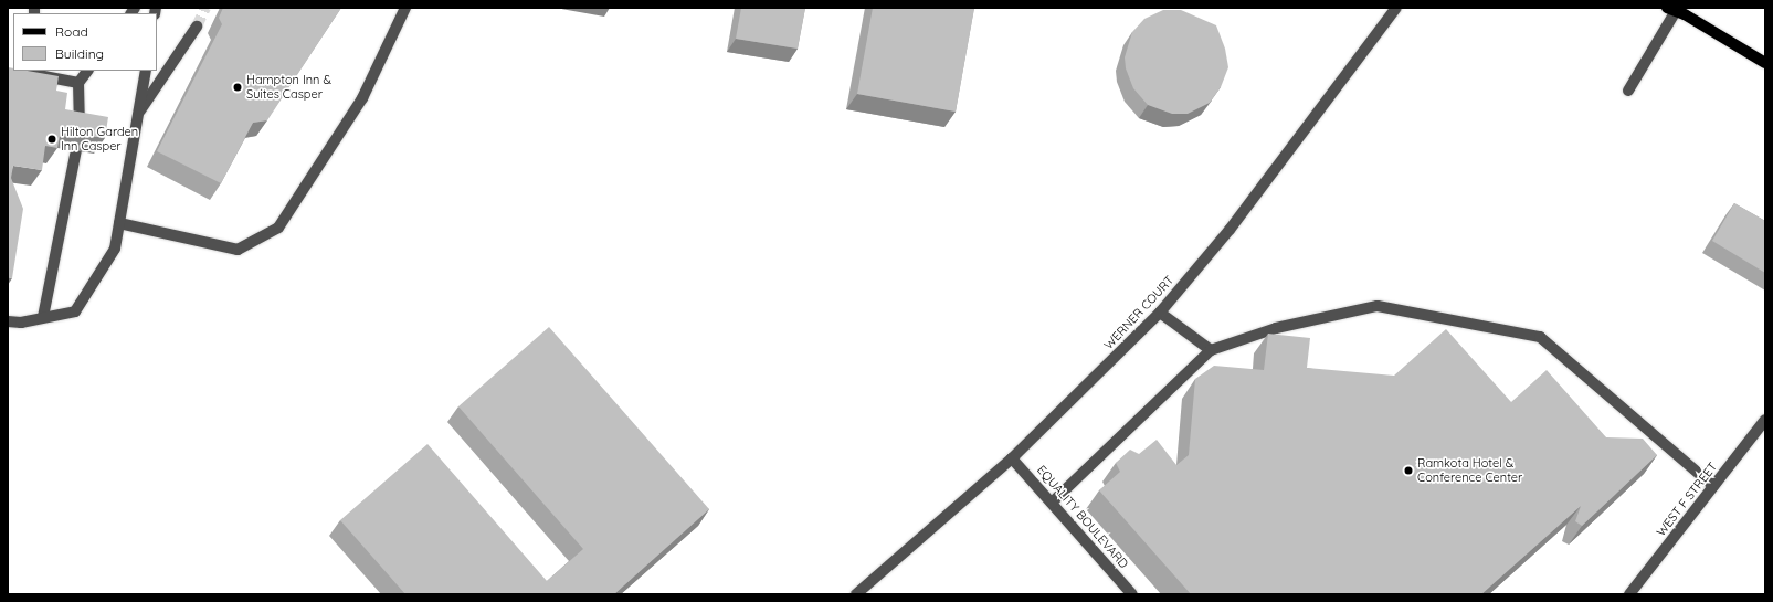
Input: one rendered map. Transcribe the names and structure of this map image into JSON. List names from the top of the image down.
{
  "streets": {
    "street": ["WERNER COURT", "WEST F STREET", "EQUALITY BOULEVARD"]
  },
  "crossings": [
    ["WERNER COURT", "EQUALITY BOULEVARD"]
  ],
  "places": ["Hampton Inn & Suites Casper", "Hilton Garden Inn Casper", "Ramkota Hotel & Conference Center"],
  "legend": ["Road", "Building"]
}
